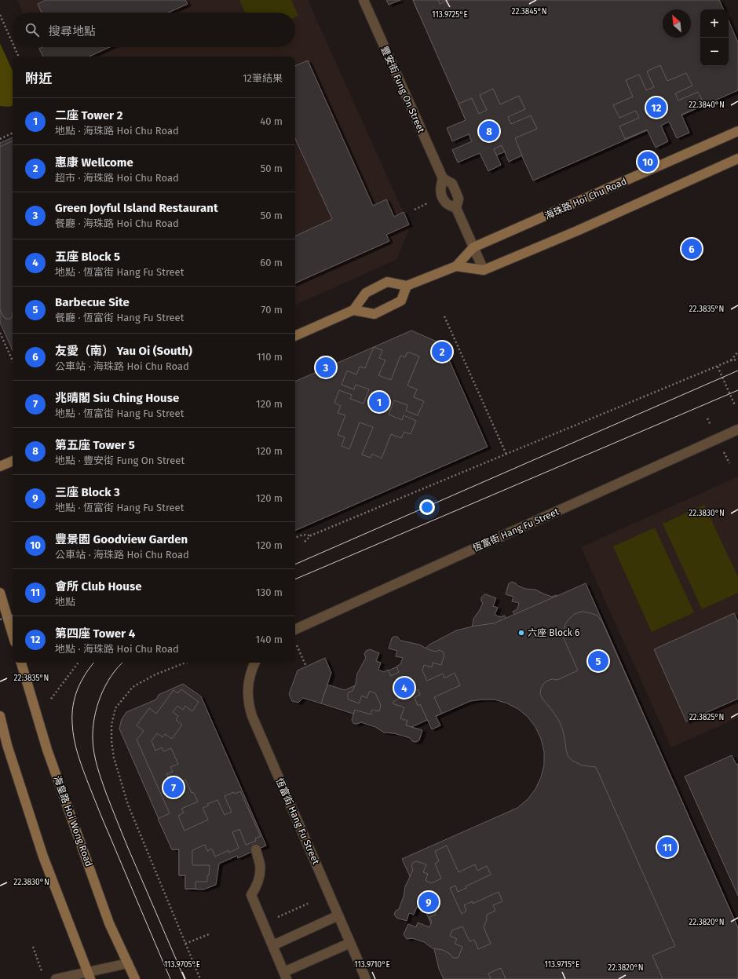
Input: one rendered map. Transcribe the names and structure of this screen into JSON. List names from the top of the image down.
{
  "streets": {
    "street": [
      "豐安街 Fung On Street",
      "海珠路 Hoi Chu Road",
      "恆富街 Hang Fu Street",
      "海皇路 Hoi Wong Road"
    ]
  },
  "crossings": [
    ["豐安街 Fung On Street", "海珠路 Hoi Chu Road"]
  ],
  "places": ["六座 Block 6"],
  "north": "top left",
  "page": {
    "map_buttons": ["+", "−"],
    "search": "搜尋地點",
    "heading": ["附近", "12筆結果"],
    "pins": [
      "12",
      "8",
      "10",
      "6",
      "2",
      "3",
      "1",
      "5",
      "4",
      "7",
      "11",
      "9"
    ],
    "list": [
      {
        "mark": "1",
        "name": "二座 Tower 2",
        "note": "地點 · 海珠路 Hoi Chu Road",
        "value": "40 m"
      },
      {
        "mark": "2",
        "name": "惠康 Wellcome",
        "note": "超市 · 海珠路 Hoi Chu Road",
        "value": "50 m"
      },
      {
        "mark": "3",
        "name": "Green Joyful Island Restaurant",
        "note": "餐廳 · 海珠路 Hoi Chu Road",
        "value": "50 m"
      },
      {
        "mark": "4",
        "name": "五座 Block 5",
        "note": "地點 · 恆富街 Hang Fu Street",
        "value": "60 m"
      },
      {
        "mark": "5",
        "name": "Barbecue Site",
        "note": "餐廳 · 恆富街 Hang Fu Street",
        "value": "70 m"
      },
      {
        "mark": "6",
        "name": "友愛（南） Yau Oi (South)",
        "note": "公車站 · 海珠路 Hoi Chu Road",
        "value": "110 m"
      },
      {
        "mark": "7",
        "name": "兆晴閣 Siu Ching House",
        "note": "地點 · 恆富街 Hang Fu Street",
        "value": "120 m"
      },
      {
        "mark": "8",
        "name": "第五座 Tower 5",
        "note": "地點 · 豐安街 Fung On Street",
        "value": "120 m"
      },
      {
        "mark": "9",
        "name": "三座 Block 3",
        "note": "地點 · 恆富街 Hang Fu Street",
        "value": "120 m"
      },
      {
        "mark": "10",
        "name": "豐景園 Goodview Garden",
        "note": "公車站 · 海珠路 Hoi Chu Road",
        "value": "120 m"
      },
      {
        "mark": "11",
        "name": "會所 Club House",
        "note": "地點",
        "value": "130 m"
      },
      {
        "mark": "12",
        "name": "第四座 Tower 4",
        "note": "地點 · 海珠路 Hoi Chu Road",
        "value": "140 m"
      }
    ]
  },
  "coordinates": [
    "22.3845°N",
    "113.9725°E",
    "22.3840°N",
    "22.3835°N",
    "22.3830°N",
    "22.3825°N",
    "22.3820°N",
    "113.9705°E",
    "113.9710°E",
    "113.9715°E"
  ]
}
